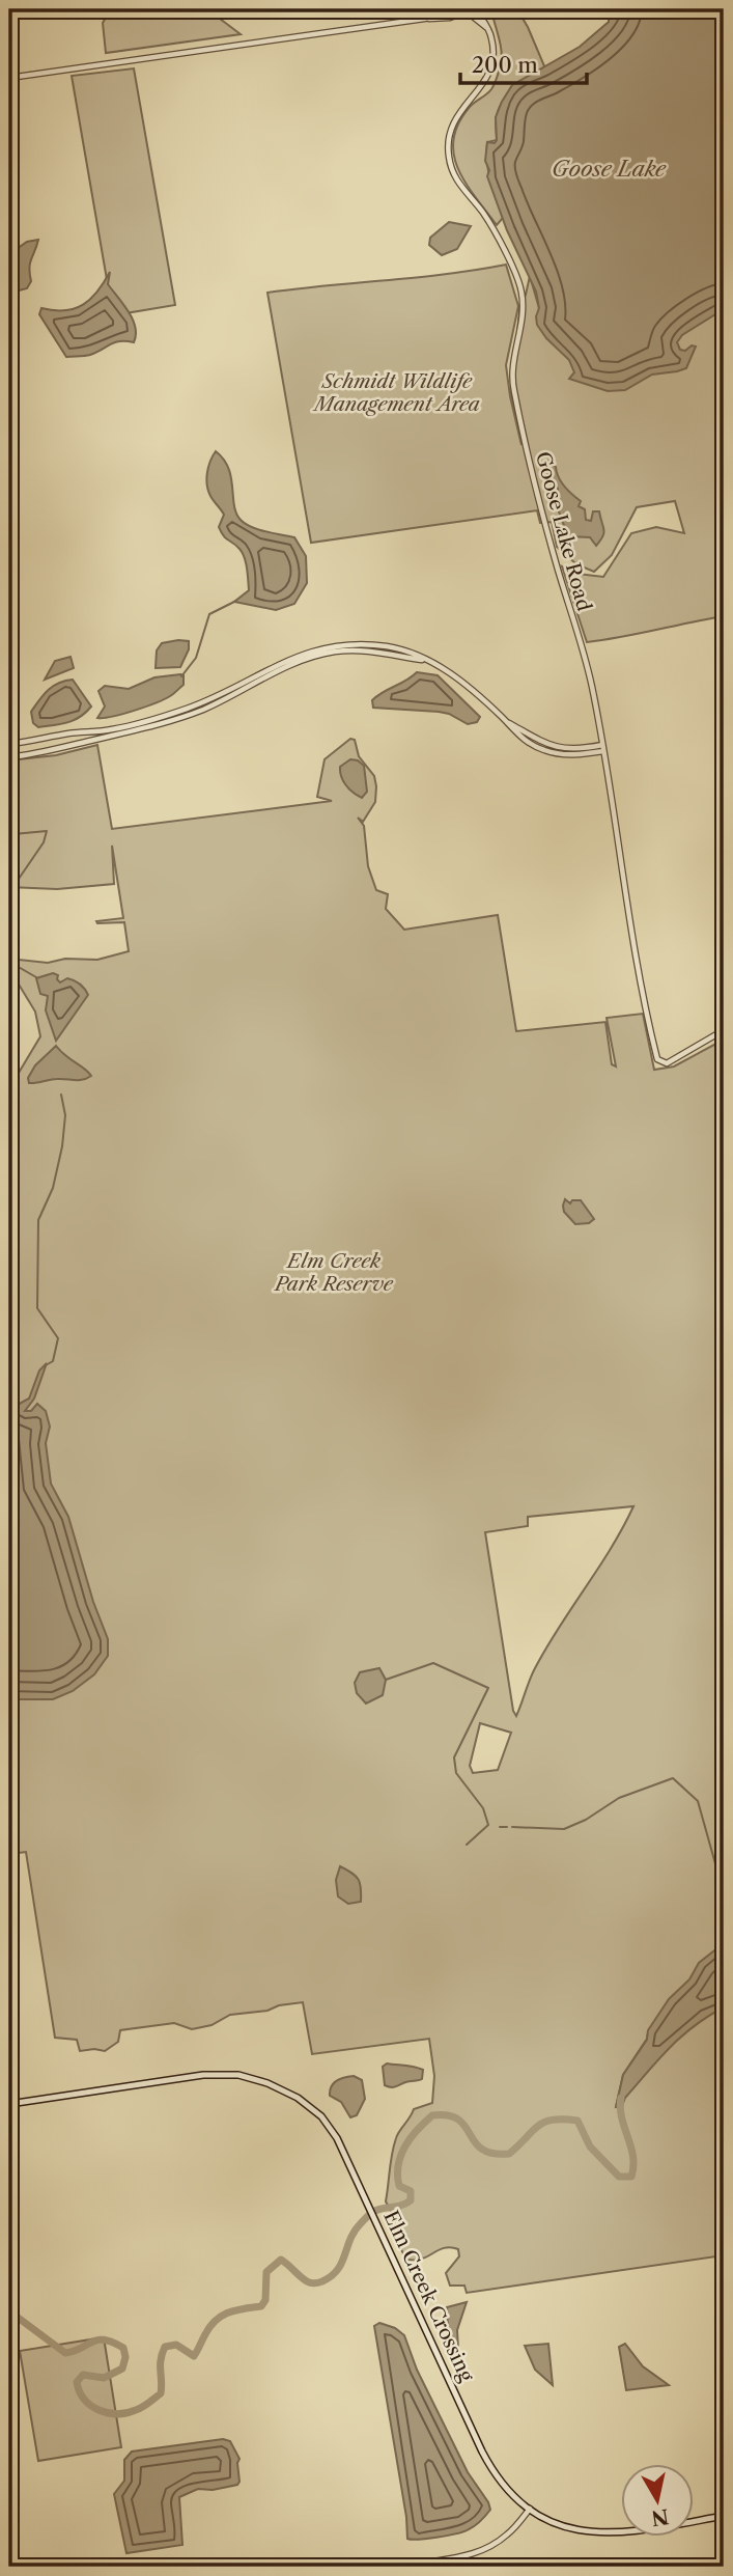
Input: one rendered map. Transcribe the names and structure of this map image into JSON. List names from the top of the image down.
{
  "streets": {
    "main road": ["Elm Creek Crossing"],
    "street": ["Goose Lake Road"]
  },
  "water": ["Goose Lake"],
  "parks": ["Schmidt Wildlife Management Area", "Elm Creek Park Reserve"],
  "scale_bar": "200 m",
  "north": "bottom"
}
